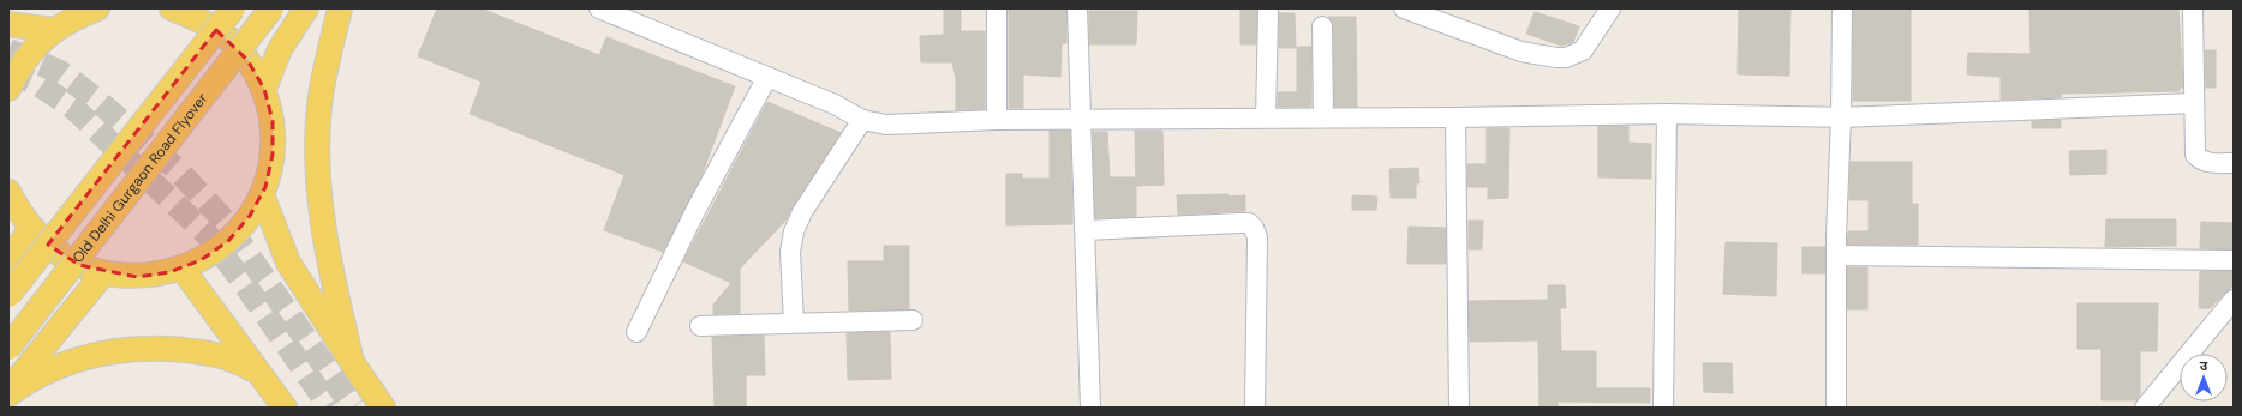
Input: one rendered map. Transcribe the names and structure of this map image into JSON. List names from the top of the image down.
{
  "streets": {
    "main road": ["Old Delhi Gurgaon Road Flyover"]
  },
  "north": "top"
}
